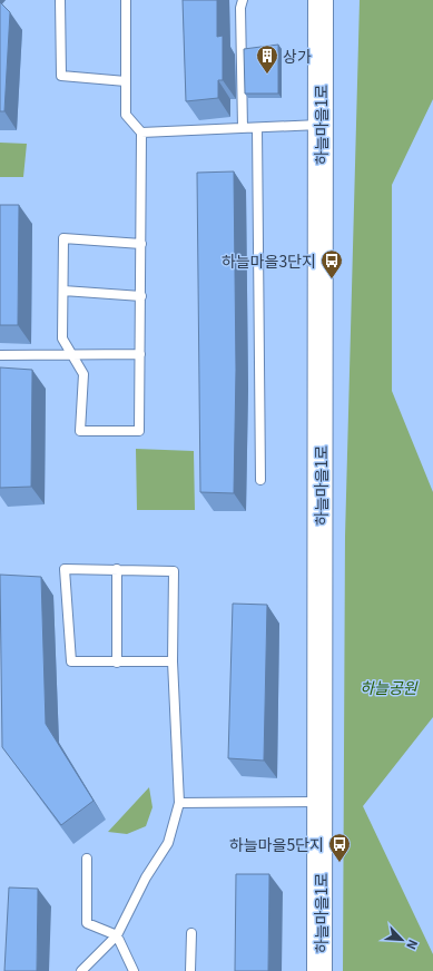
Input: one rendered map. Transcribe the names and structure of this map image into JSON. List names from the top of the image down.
{
  "streets": {
    "street": ["하늘마을1로"]
  },
  "parks": ["하늘공원"],
  "places": {
    "building": ["상가"],
    "bus stop": ["하늘마을3단지", "하늘마을5단지"]
  },
  "north": "bottom right"
}
